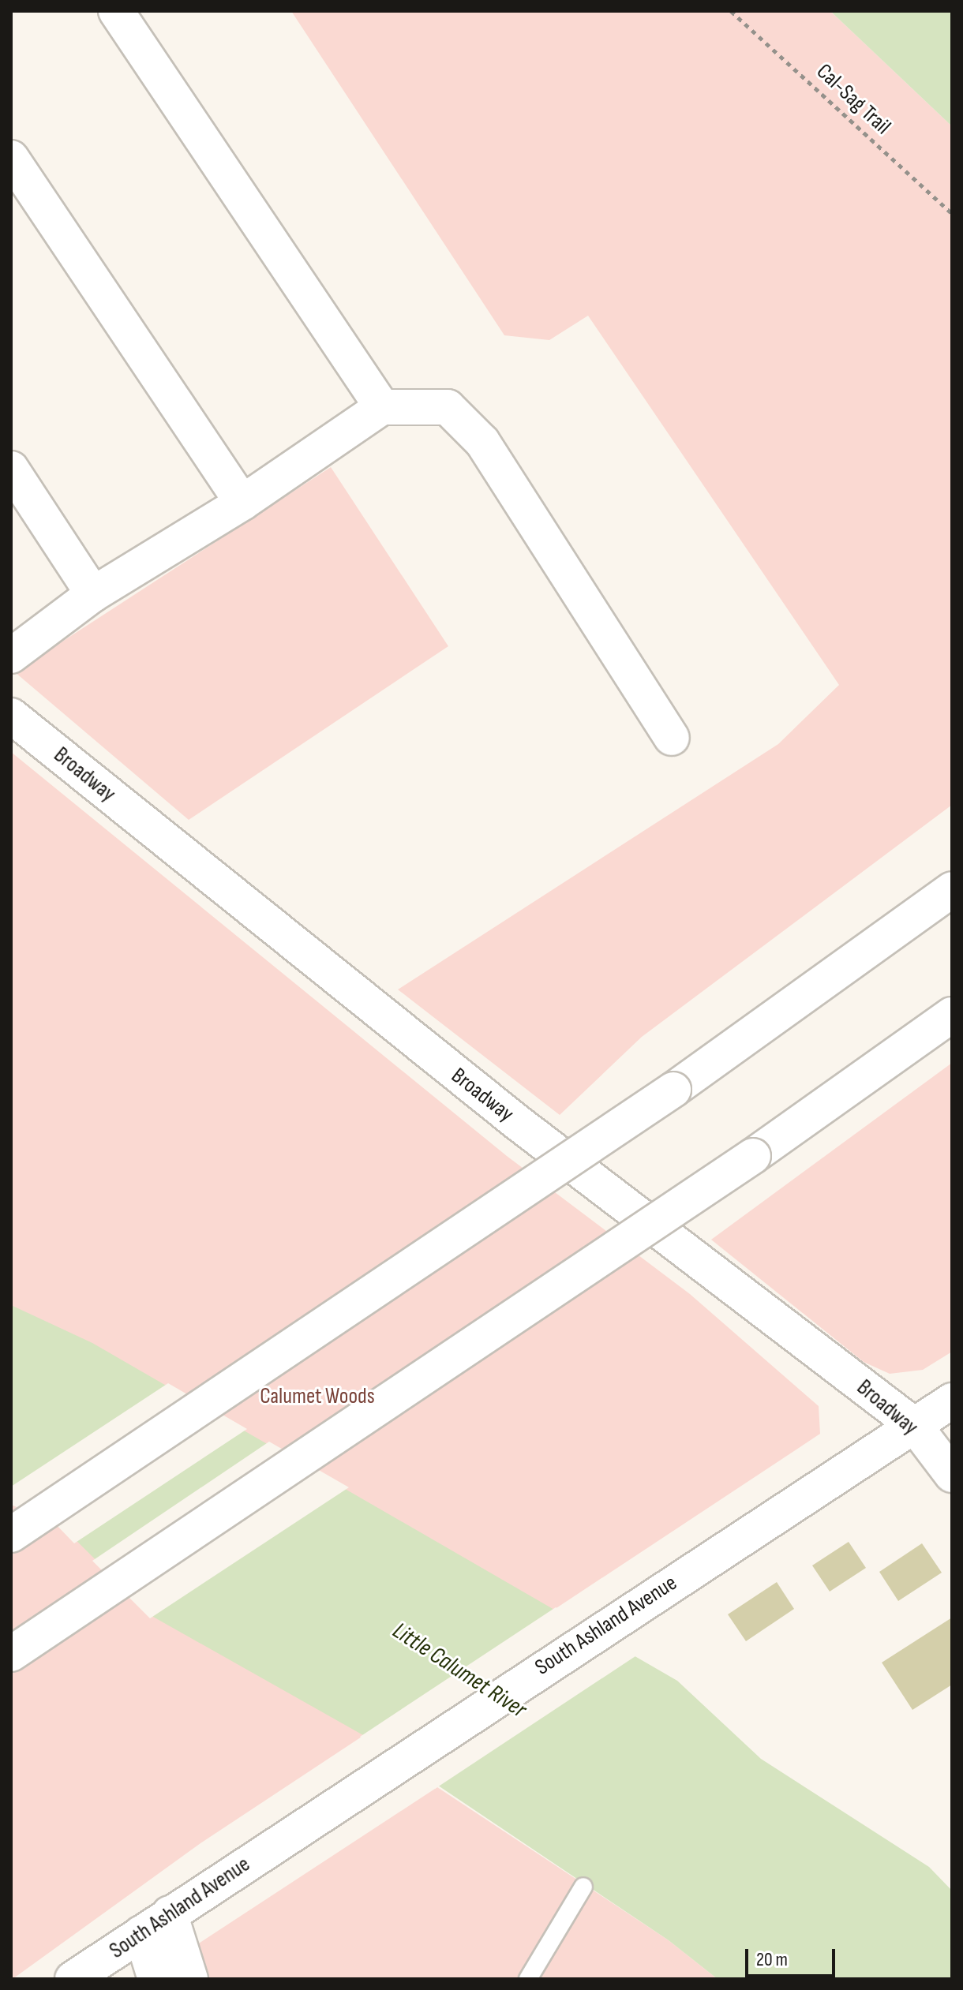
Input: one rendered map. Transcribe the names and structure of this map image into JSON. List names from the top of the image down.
{
  "streets": {
    "main road": ["Broadway", "South Ashland Avenue"],
    "path": ["Cal-Sag Trail"]
  },
  "crossings": [
    ["Broadway", "South Ashland Avenue"]
  ],
  "water": ["Little Calumet River"],
  "parks": ["Calumet Woods"],
  "scale_bar": "20 m"
}
